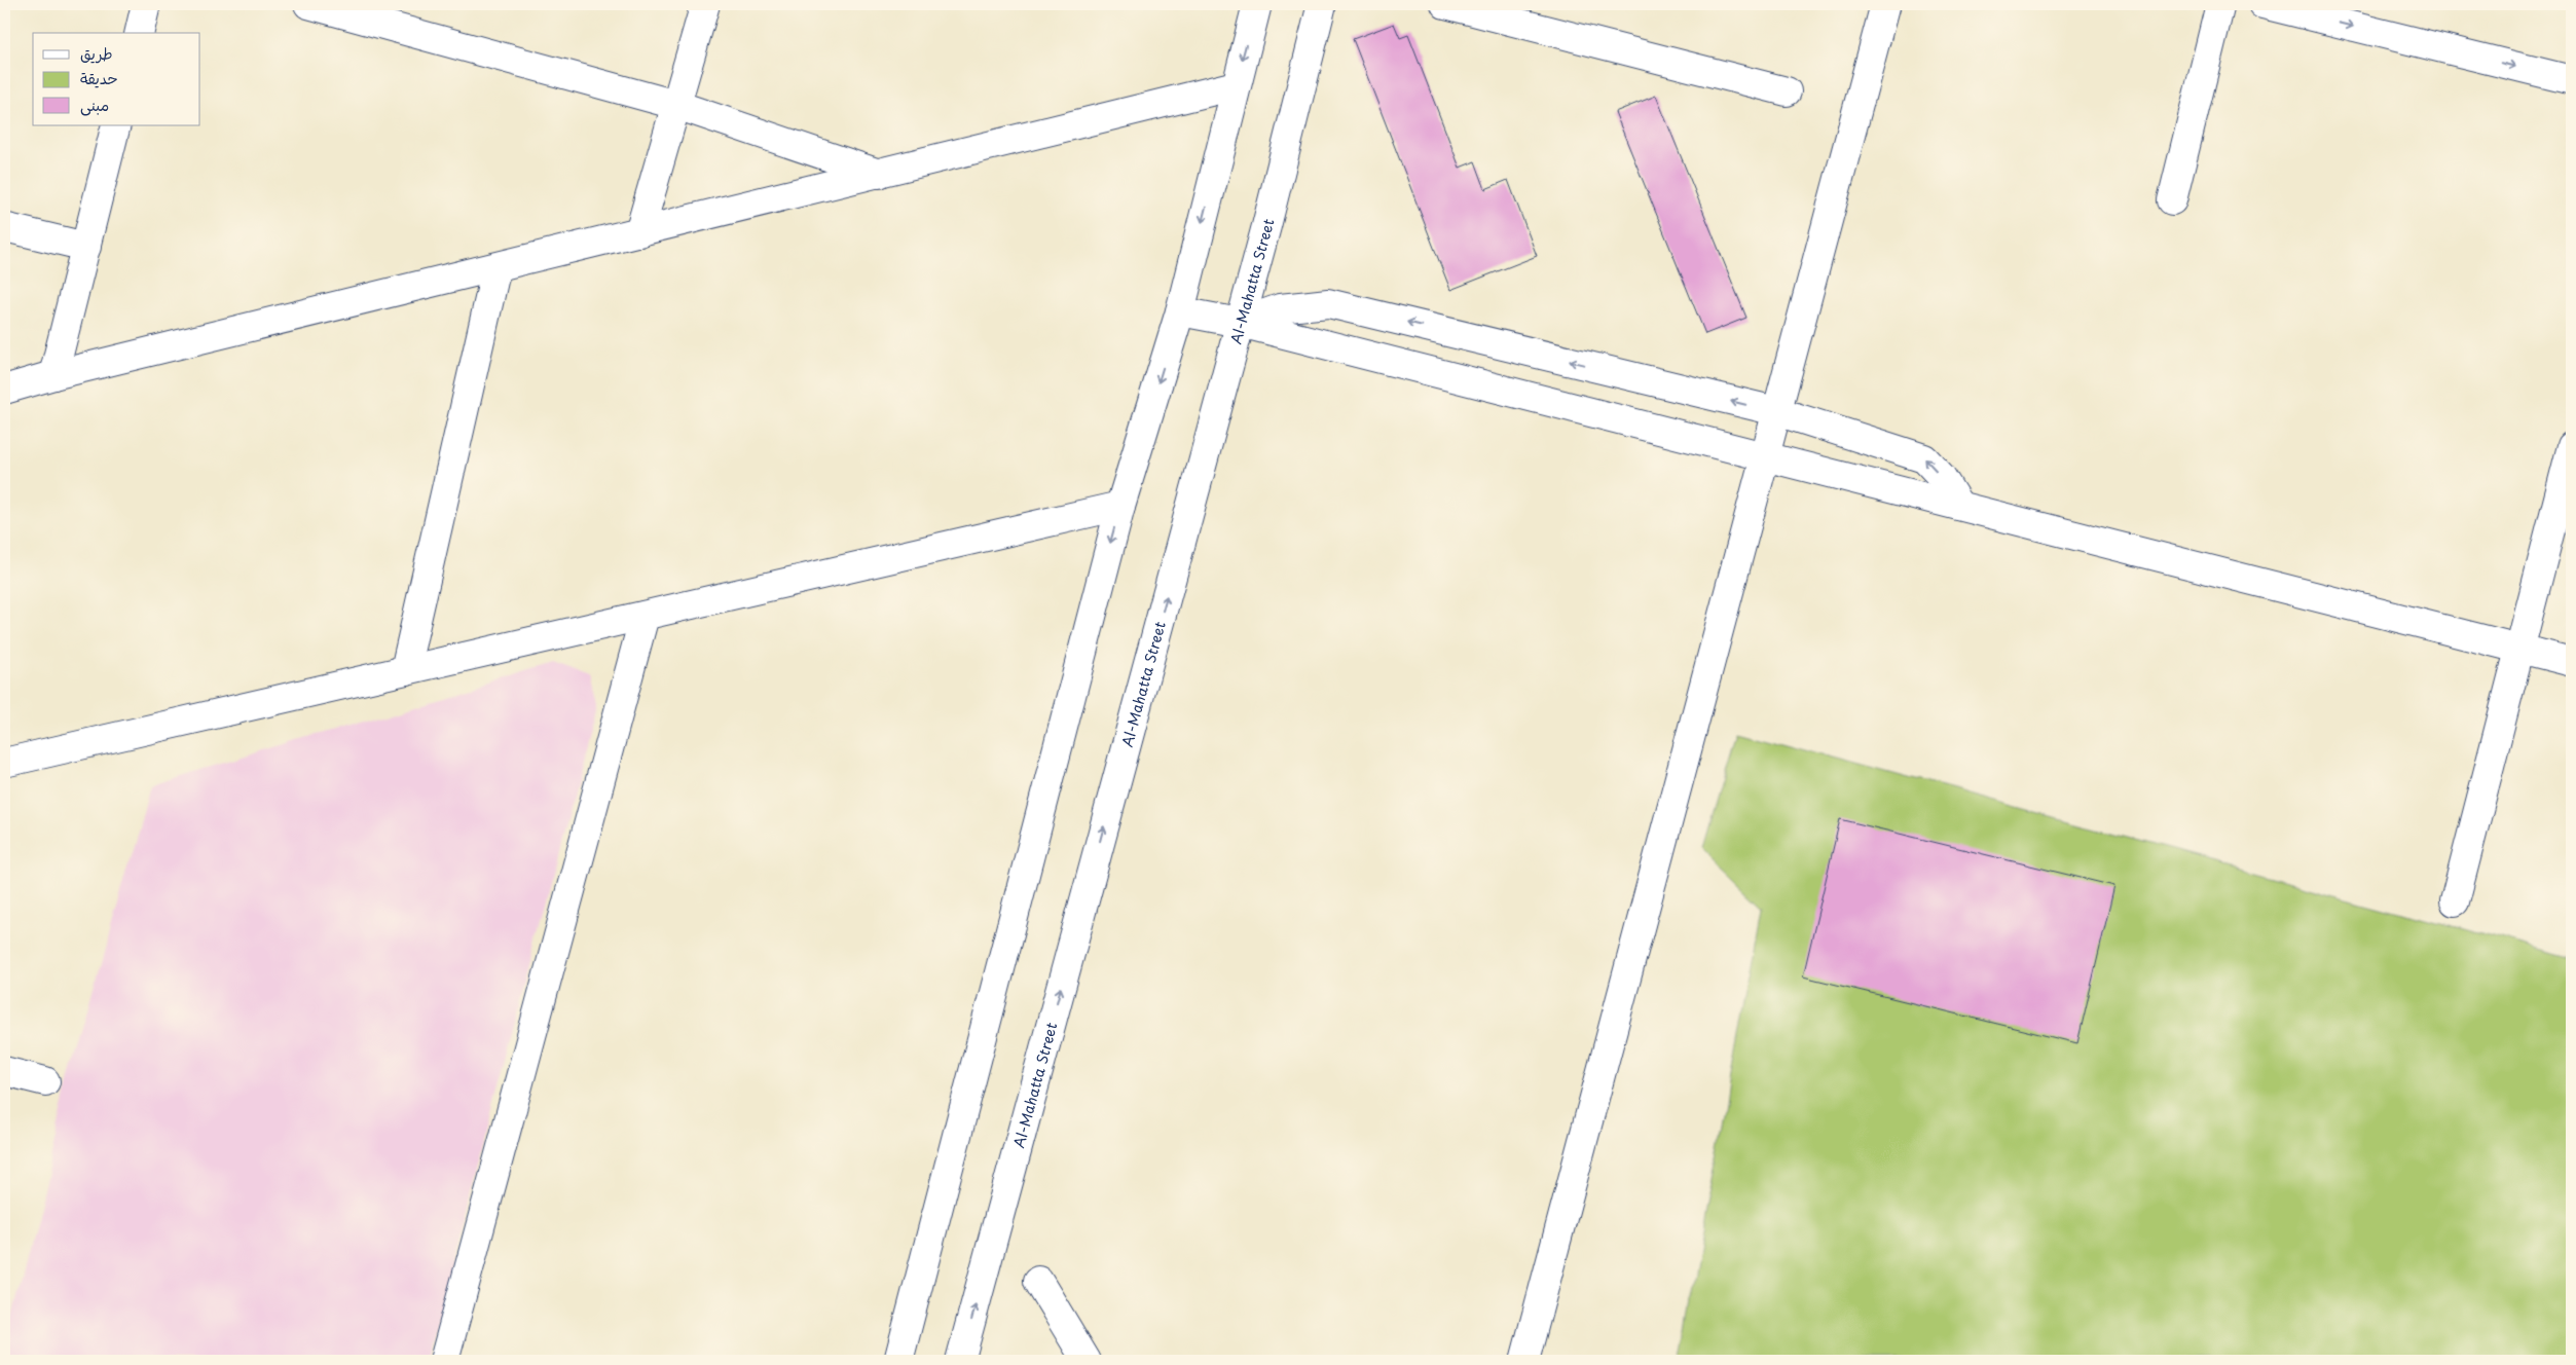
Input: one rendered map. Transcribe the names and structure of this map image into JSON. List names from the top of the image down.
{
  "streets": {
    "street": ["Al-Mahatta Street"]
  },
  "legend": ["طريق", "حديقة", "مبنى"]
}
